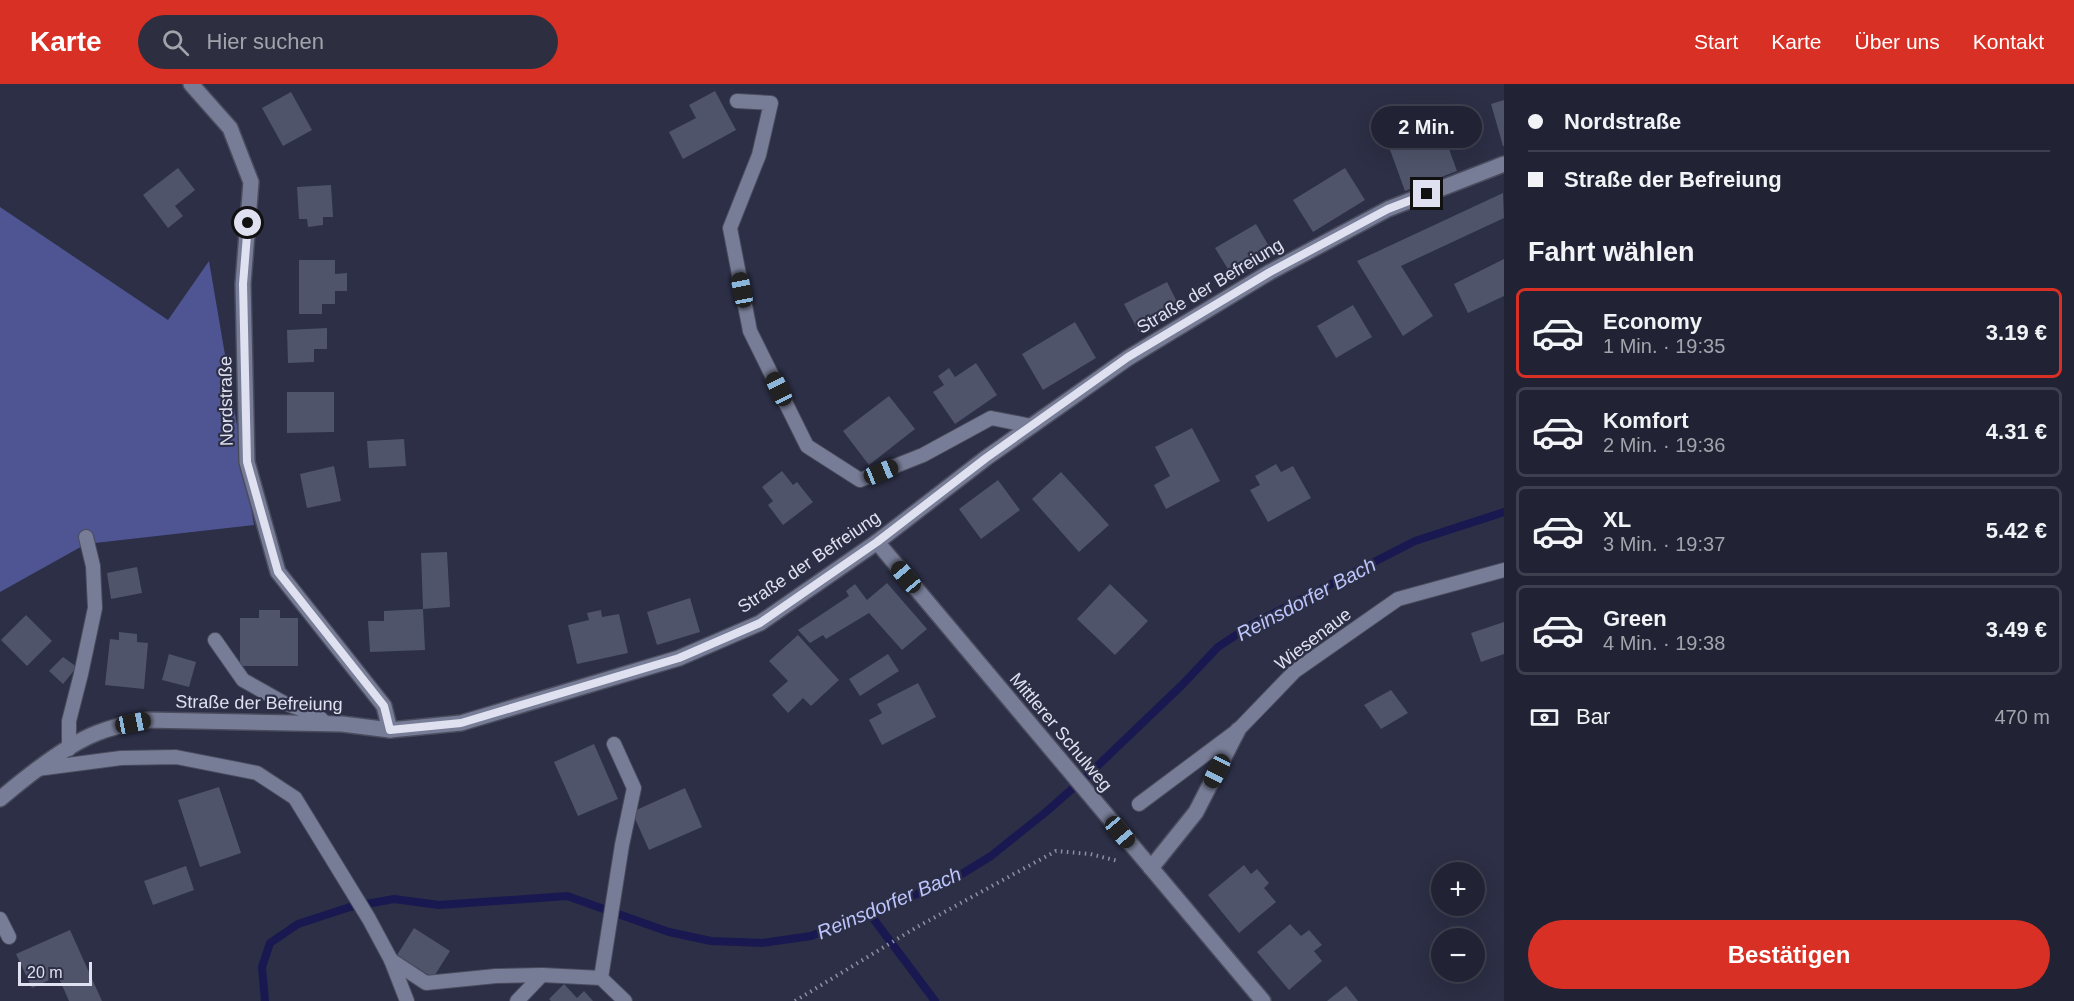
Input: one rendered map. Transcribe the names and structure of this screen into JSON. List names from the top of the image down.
{
  "streets": {
    "street": ["Straße der Befreiung", "Nordstraße", "Mittlerer Schulweg"],
    "lane": ["Wiesenaue"]
  },
  "crossings": [
    ["Straße der Befreiung", "Nordstraße"],
    ["Straße der Befreiung", "Mittlerer Schulweg"]
  ],
  "water": ["Reinsdorfer Bach"],
  "scale_bar": "20 m",
  "page": {
    "header": "Karte",
    "search": "Hier suchen",
    "nav": [
      "Start",
      "Karte",
      "Über uns",
      "Kontakt"
    ],
    "banner": ["Nordstraße", "Straße der Befreiung"],
    "bubble": "2 Min.",
    "heading": "Fahrt wählen",
    "list": [
      {
        "name": "Economy",
        "note": "1 Min. · 19:35",
        "value": "3.19 €"
      },
      {
        "name": "Komfort",
        "note": "2 Min. · 19:36",
        "value": "4.31 €"
      },
      {
        "name": "XL",
        "note": "3 Min. · 19:37",
        "value": "5.42 €"
      },
      {
        "name": "Green",
        "note": "4 Min. · 19:38",
        "value": "3.49 €"
      }
    ],
    "pay": ["Bar", "470 m"],
    "map_buttons": ["+", "−"],
    "buttons": "Bestätigen",
    "scale": "20 m"
  }
}
